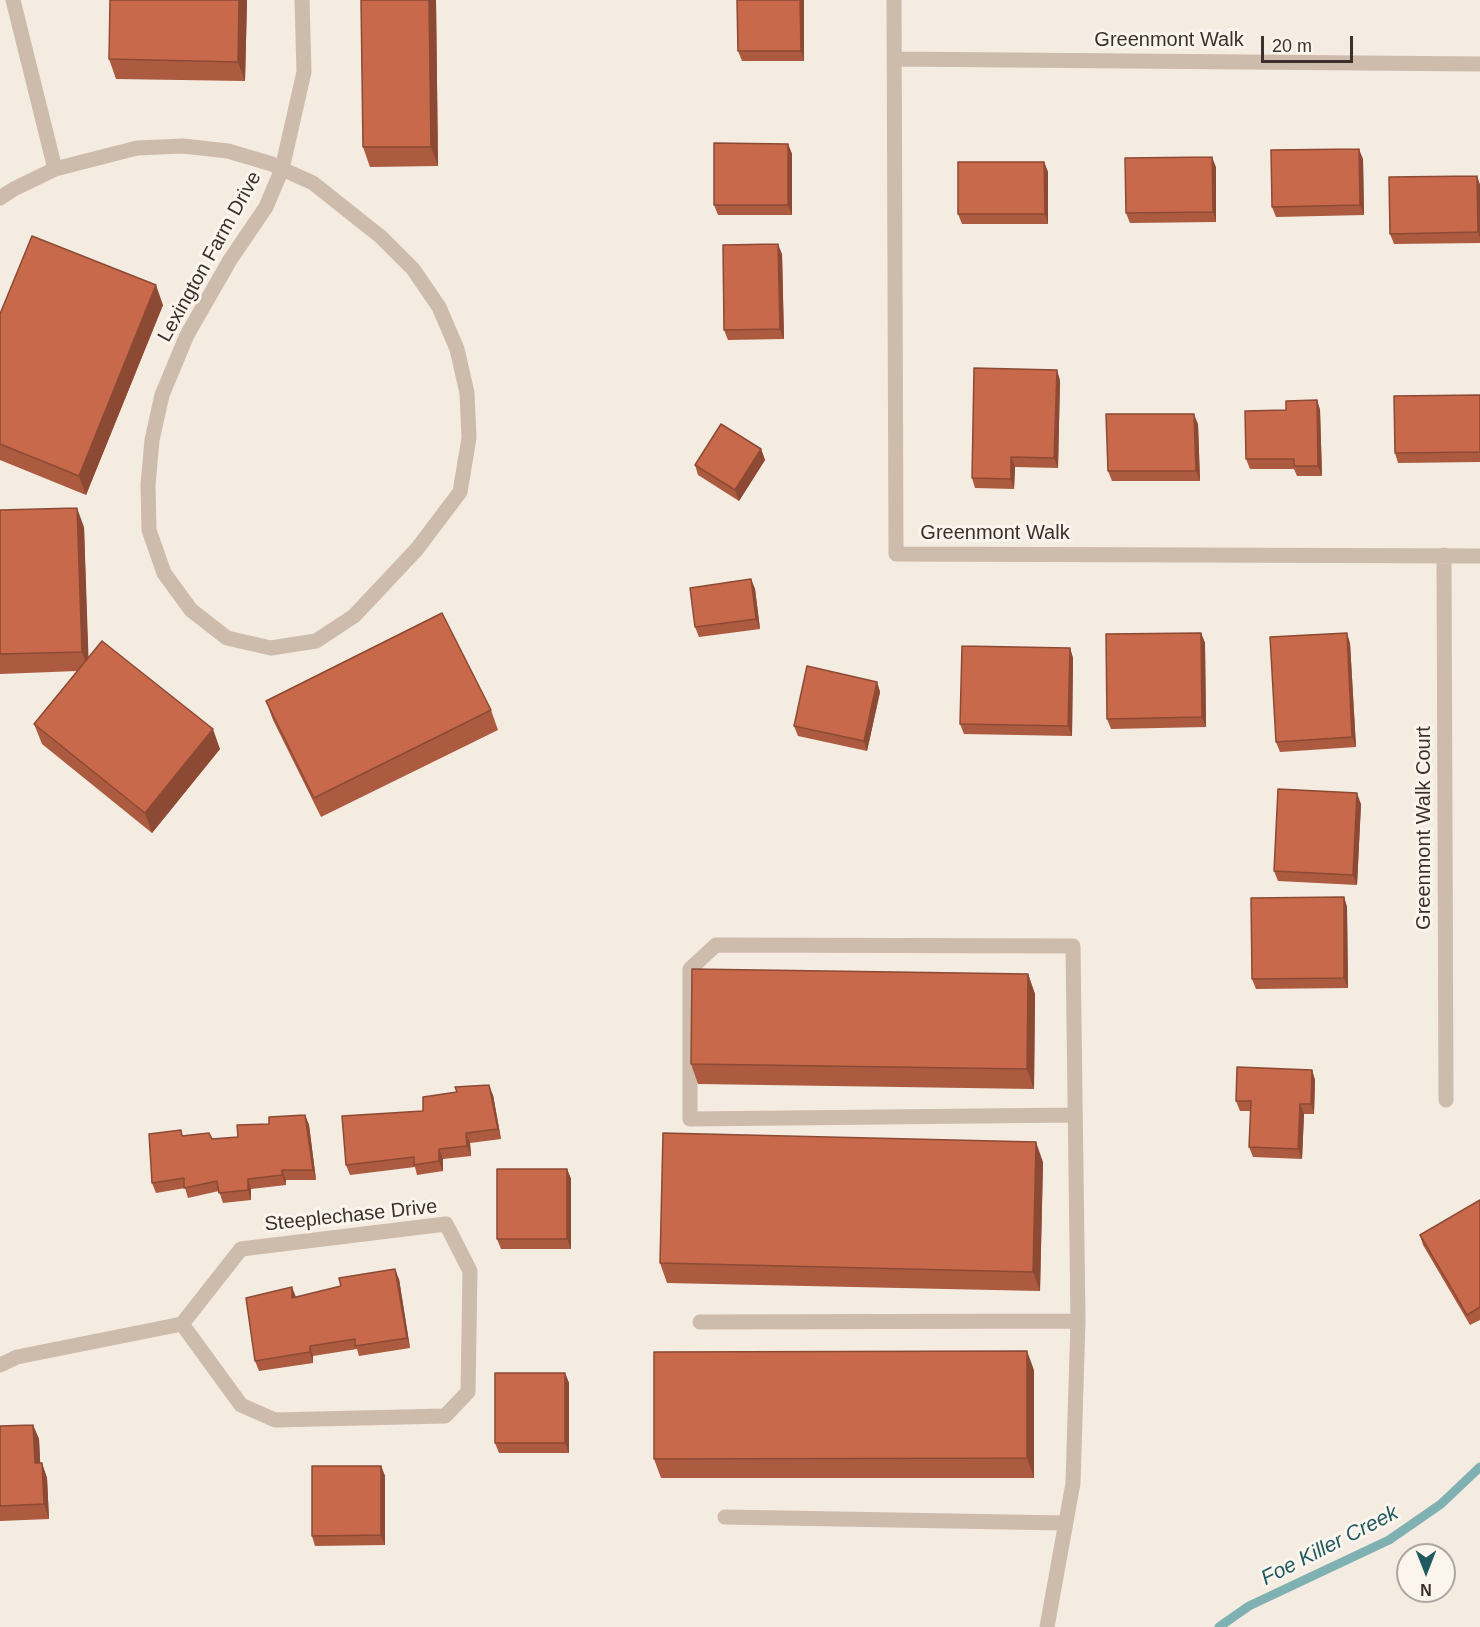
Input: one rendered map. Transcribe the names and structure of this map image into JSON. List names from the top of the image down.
{
  "streets": {
    "street": [
      "Greenmont Walk",
      "Lexington Farm Drive",
      "Greenmont Walk Court",
      "Steeplechase Drive"
    ]
  },
  "crossings": [
    ["Greenmont Walk", "Greenmont Walk Court"]
  ],
  "water": ["Foe Killer Creek"],
  "scale_bar": "20 m",
  "north": "bottom"
}
